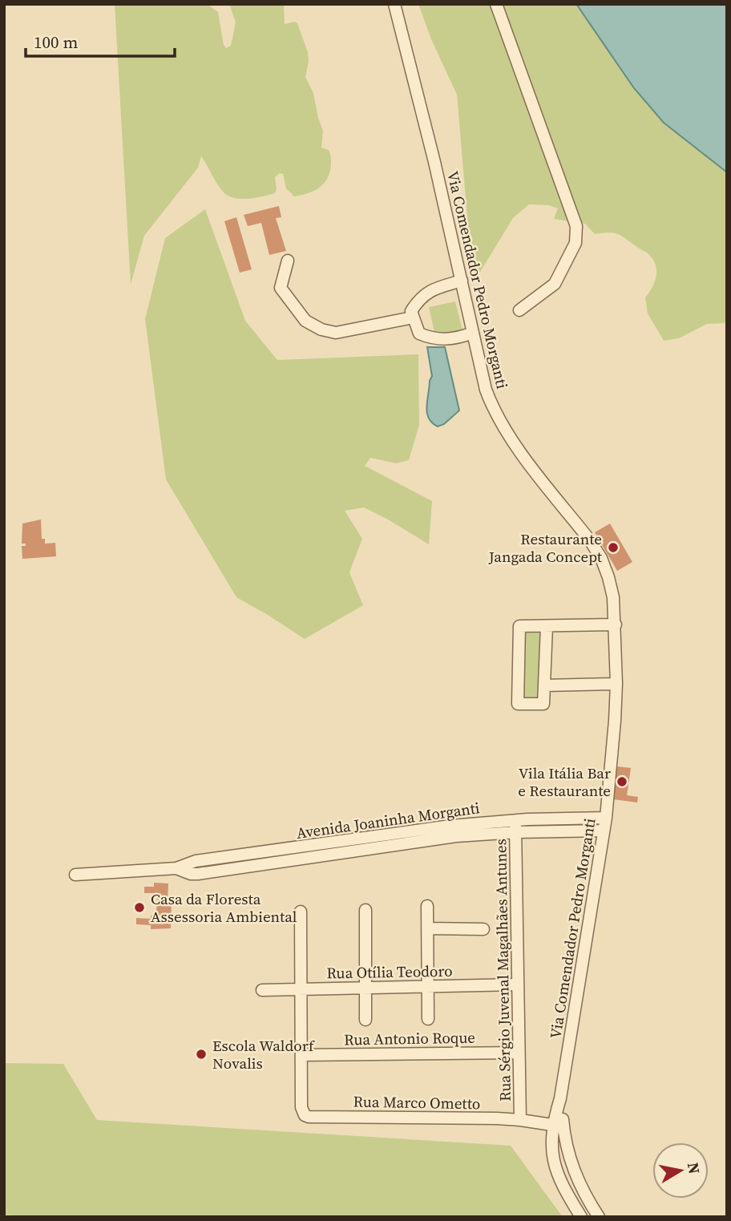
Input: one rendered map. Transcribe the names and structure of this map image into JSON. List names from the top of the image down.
{
  "streets": {
    "street": [
      "Via Comendador Pedro Morganti",
      "Avenida Joaninha Morganti",
      "Rua Sérgio Juvenal Magalhães Antunes",
      "Rua Otília Teodoro",
      "Rua Antonio Roque",
      "Rua Marco Ometto"
    ]
  },
  "crossings": [
    ["Via Comendador Pedro Morganti", "Avenida Joaninha Morganti"],
    ["Via Comendador Pedro Morganti", "Rua Marco Ometto"],
    ["Avenida Joaninha Morganti", "Rua Sérgio Juvenal Magalhães Antunes"],
    ["Rua Sérgio Juvenal Magalhães Antunes", "Rua Otília Teodoro"],
    ["Rua Sérgio Juvenal Magalhães Antunes", "Rua Antonio Roque"],
    ["Rua Sérgio Juvenal Magalhães Antunes", "Rua Marco Ometto"],
    ["Rua Antonio Roque", "Rua Marco Ometto"]
  ],
  "places": [
    "Restaurante Jangada Concept",
    "Vila Itália Bar e Restaurante",
    "Casa da Floresta Assessoria Ambiental",
    "Escola Waldorf Novalis"
  ],
  "scale_bar": "100 m",
  "north": "right"
}
